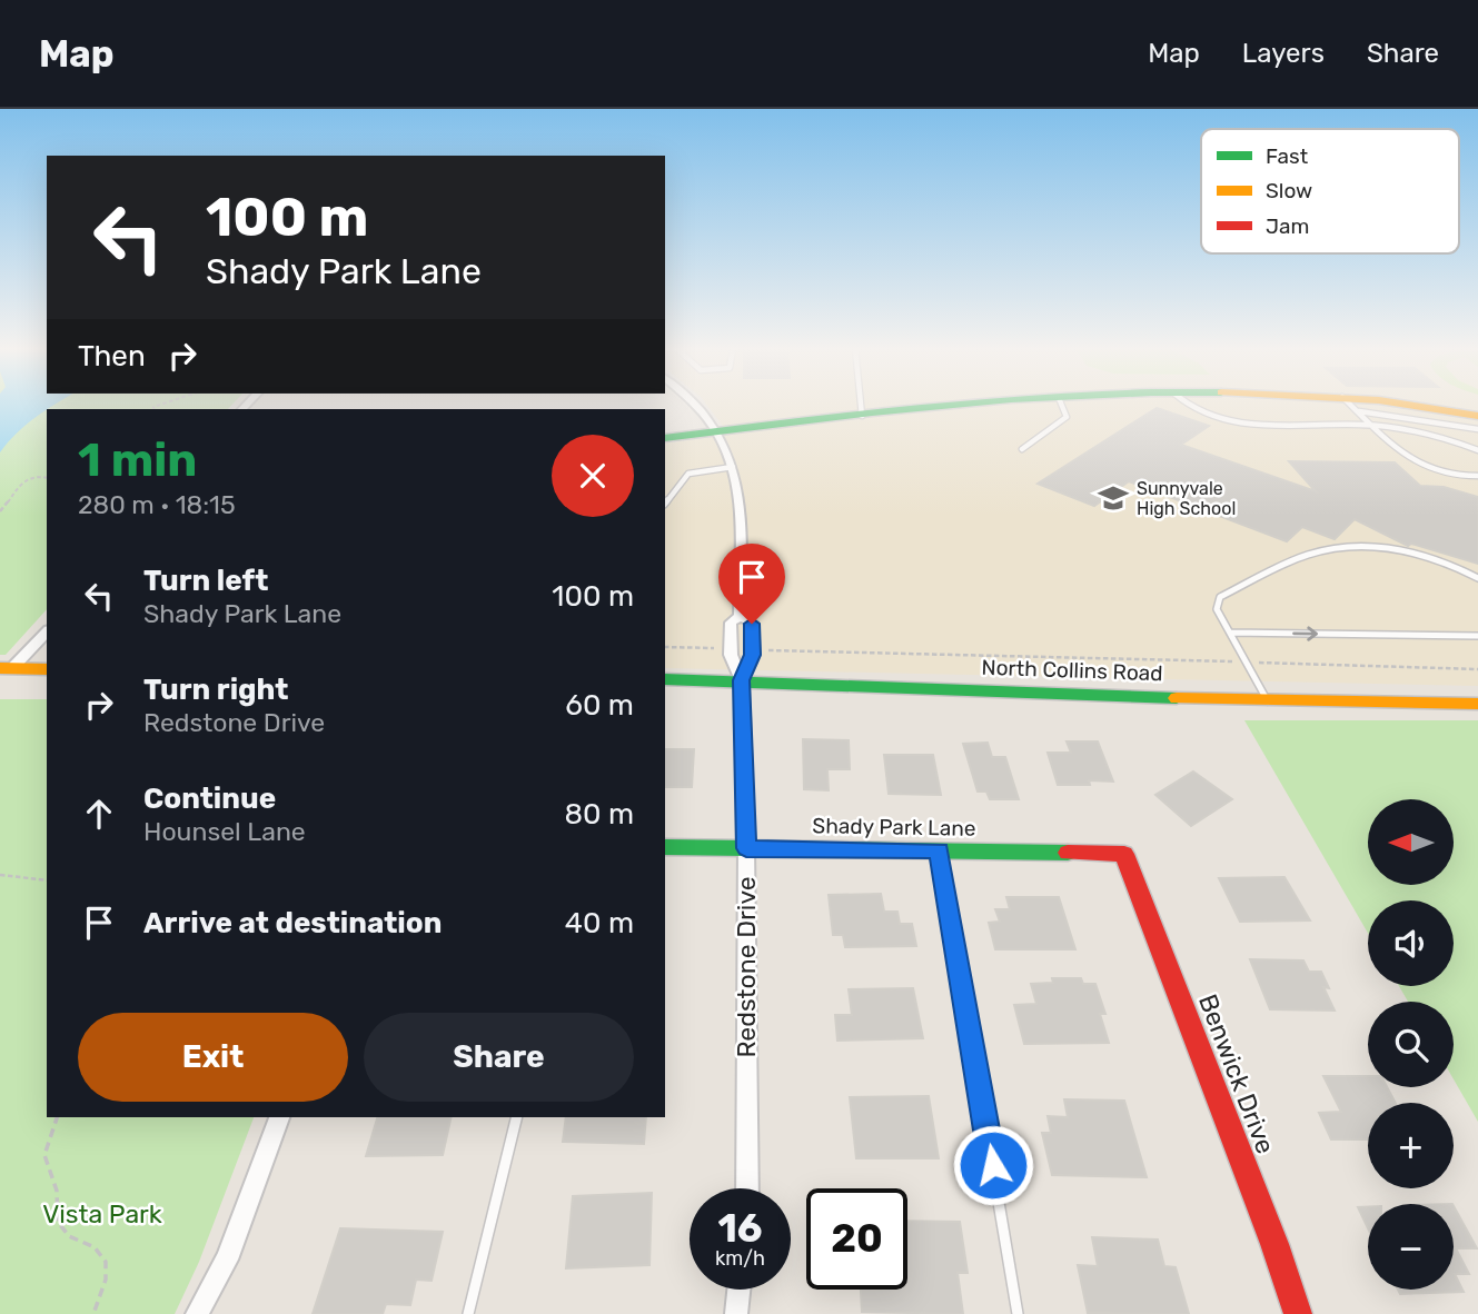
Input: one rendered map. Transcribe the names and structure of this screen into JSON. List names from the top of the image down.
{
  "streets": {
    "street": [
      "North Collins Road",
      "Shady Park Lane",
      "Redstone Drive",
      "Benwick Drive"
    ]
  },
  "crossings": [
    ["North Collins Road", "Redstone Drive"],
    ["Shady Park Lane", "Redstone Drive"],
    ["Shady Park Lane", "Benwick Drive"]
  ],
  "parks": ["Vista Park"],
  "places": {
    "school or university": ["Sunnyvale High School"]
  },
  "legend": ["Fast", "Slow", "Jam"],
  "north": "left",
  "page": {
    "header": "Map",
    "nav": ["Map", "Layers", "Share"],
    "turn": ["100 m", "Shady Park Lane"],
    "then": "Then",
    "heading": ["1 min", "280 m · 18:15"],
    "list": [
      {
        "name": "Turn left",
        "note": "Shady Park Lane",
        "value": "100 m"
      },
      {
        "name": "Turn right",
        "note": "Redstone Drive",
        "value": "60 m"
      },
      {
        "name": "Continue",
        "note": "Hounsel Lane",
        "value": "80 m"
      },
      {
        "name": "Arrive at destination",
        "value": "40 m"
      }
    ],
    "map_buttons": ["+", "−"],
    "buttons": ["Exit", "Share"],
    "speed": "16 km/h",
    "limit": "20"
  }
}
